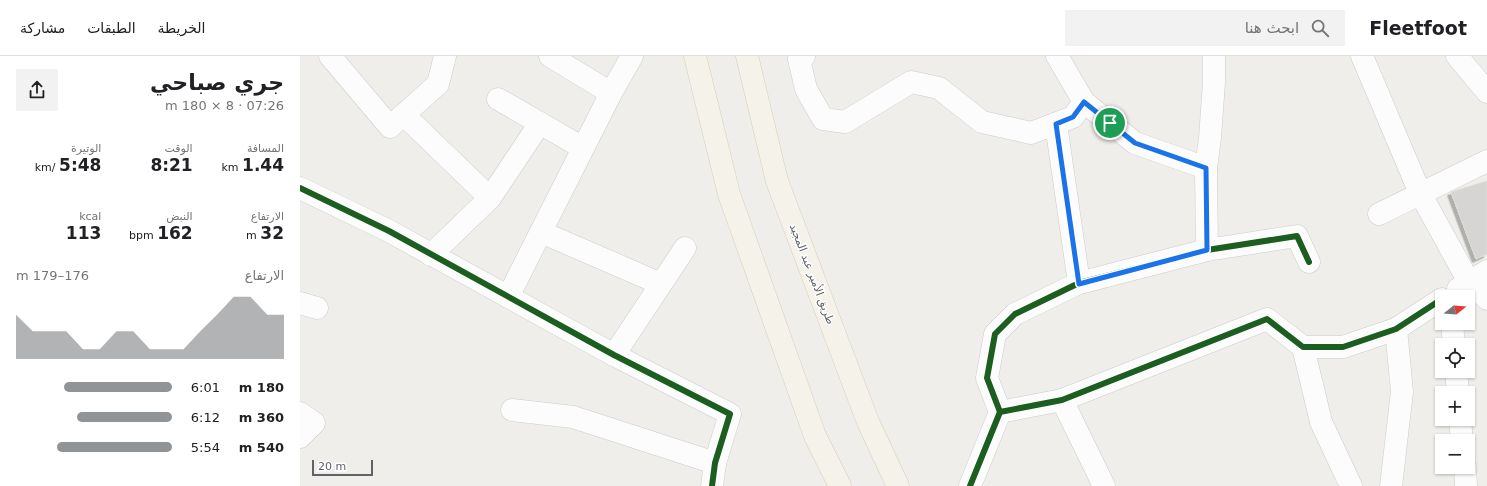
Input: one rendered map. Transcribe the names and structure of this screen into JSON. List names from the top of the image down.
{
  "streets": {
    "main road": ["طريق الأمير عبد المجيد"]
  },
  "scale_bar": "20 m",
  "north": "right",
  "page": {
    "header": "Fleetfoot",
    "search": "ابحث هنا",
    "nav": ["الخريطة", "الطبقات", "مشاركة"],
    "heading": ["جري صباحي", "07:26 · 8 × 180 m"],
    "stats": [
      ["المسافة", "1.44 km"],
      ["الوقت", "8:21"],
      ["الوتيرة", "5:48 /km"],
      ["الارتفاع", "32 m"],
      ["النبض", "162 bpm"],
      ["kcal", "113"]
    ],
    "chart": ["الارتفاع", "176–179 m"],
    "map_buttons": ["+", "−"],
    "list": [
      {
        "name": "180 m",
        "note": "6:01"
      },
      {
        "name": "360 m",
        "note": "6:12"
      },
      {
        "name": "540 m",
        "note": "5:54"
      }
    ],
    "scale": "20 m"
  }
}
